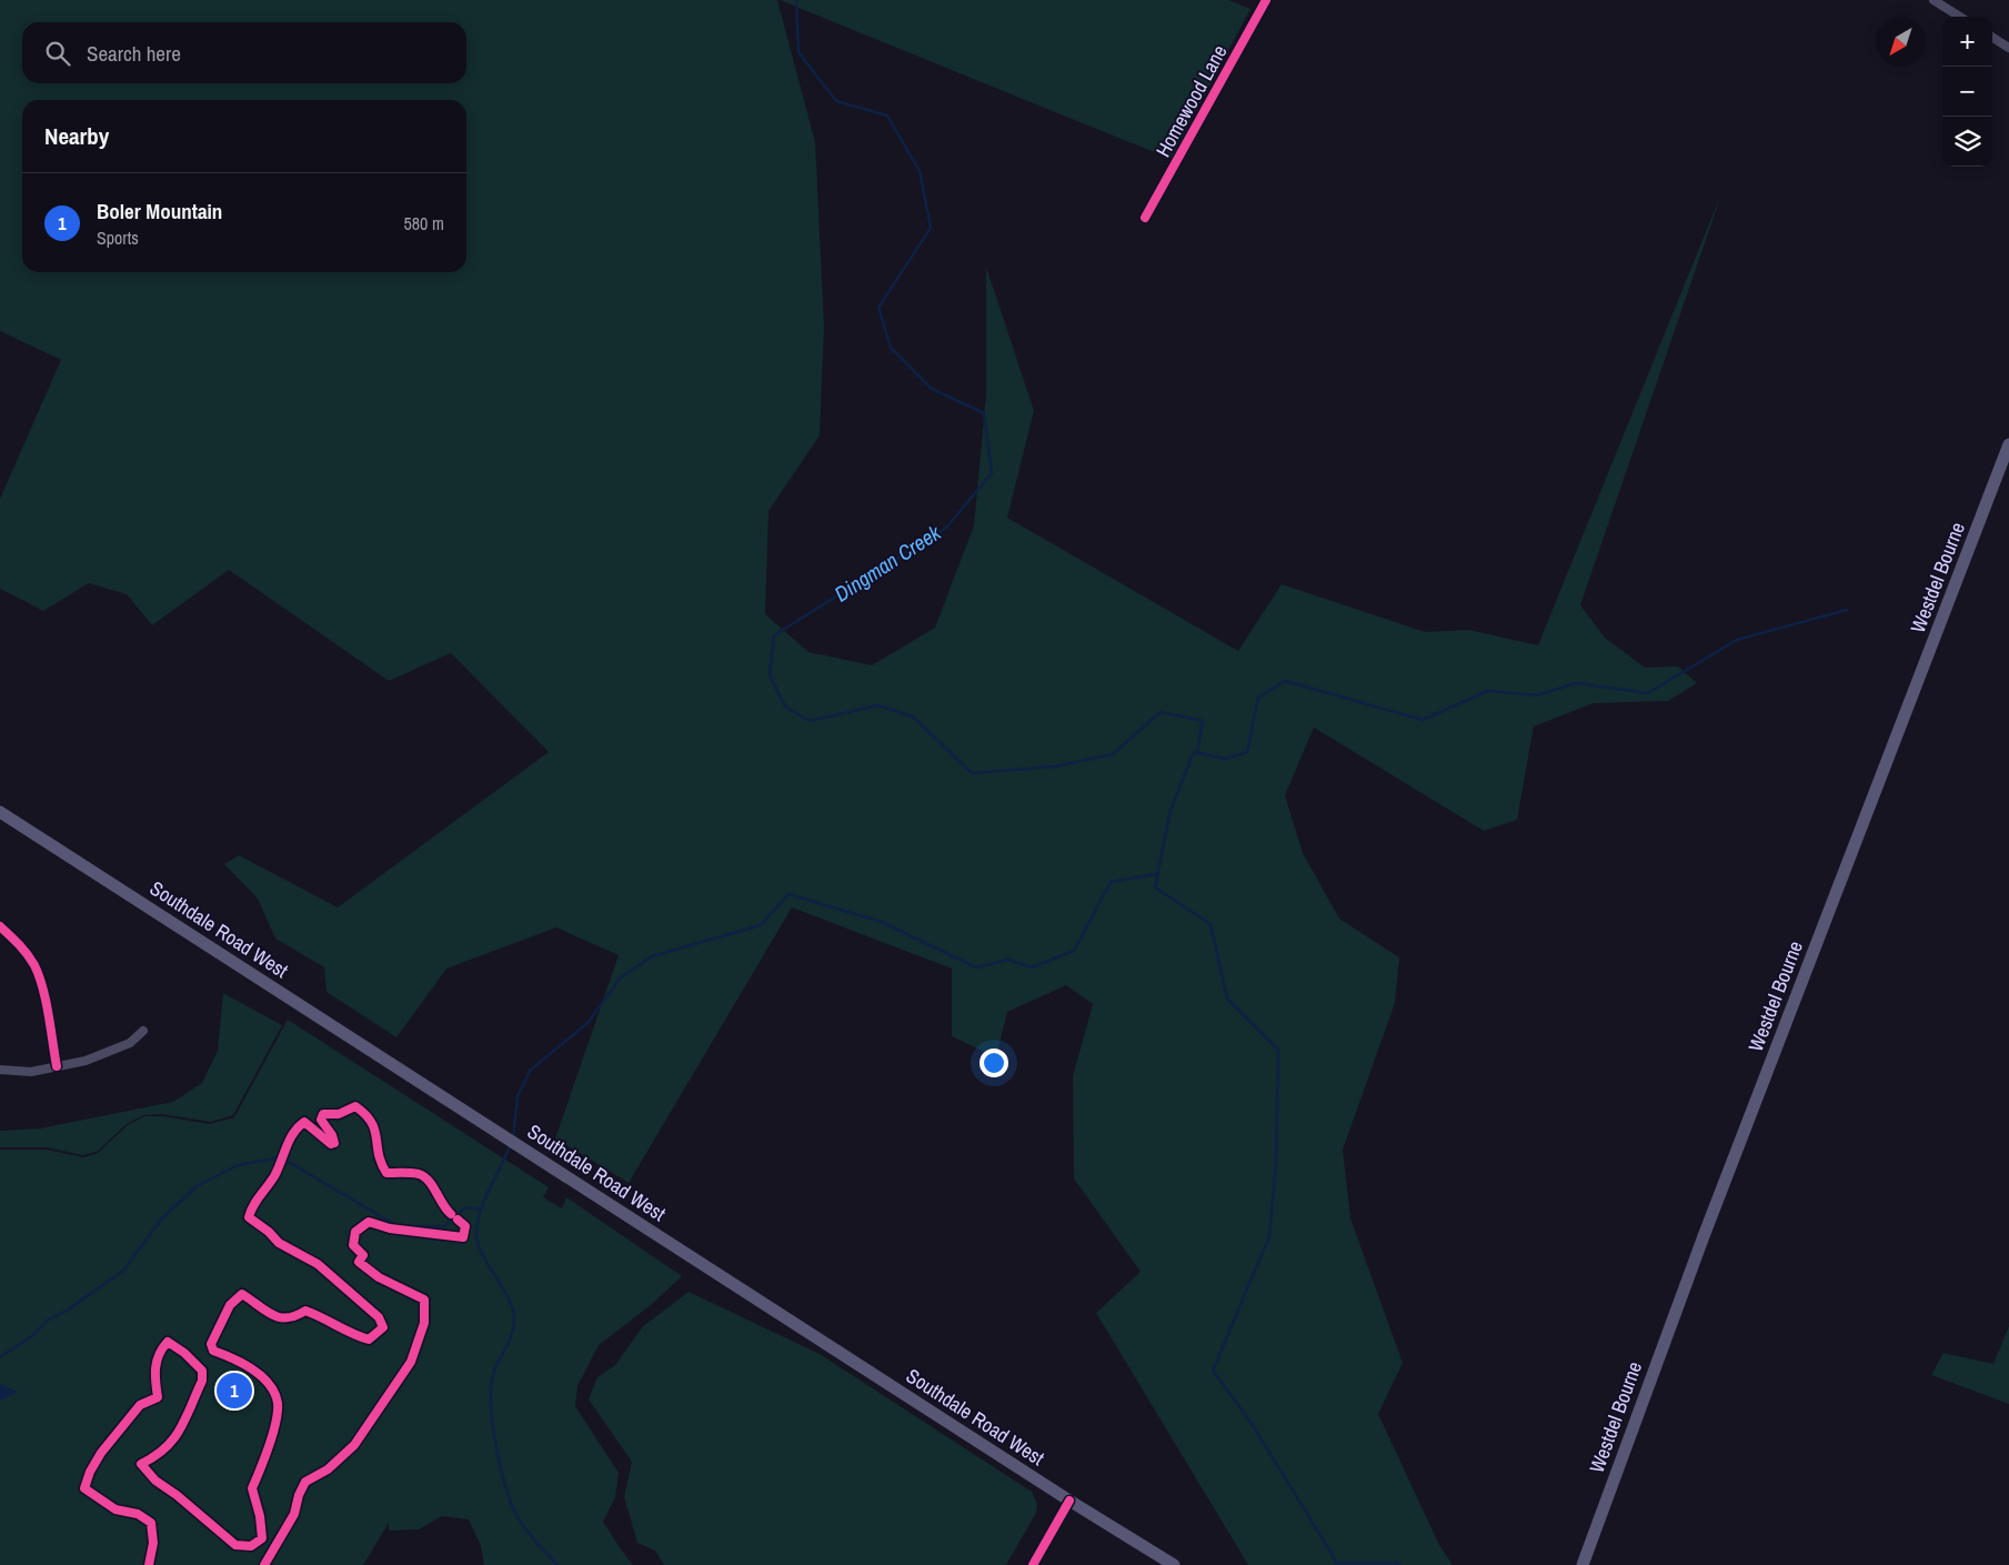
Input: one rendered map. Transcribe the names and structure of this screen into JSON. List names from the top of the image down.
{
  "streets": {
    "main road": ["Westdel Bourne", "Southdale Road West"],
    "street": ["Homewood Lane"]
  },
  "water": ["Dingman Creek"],
  "north": "bottom left",
  "page": {
    "map_buttons": ["+", "−"],
    "search": "Search here",
    "heading": "Nearby",
    "list": [
      {
        "mark": "1",
        "name": "Boler Mountain",
        "note": "Sports",
        "value": "580 m"
      }
    ],
    "pins": "1"
  }
}
